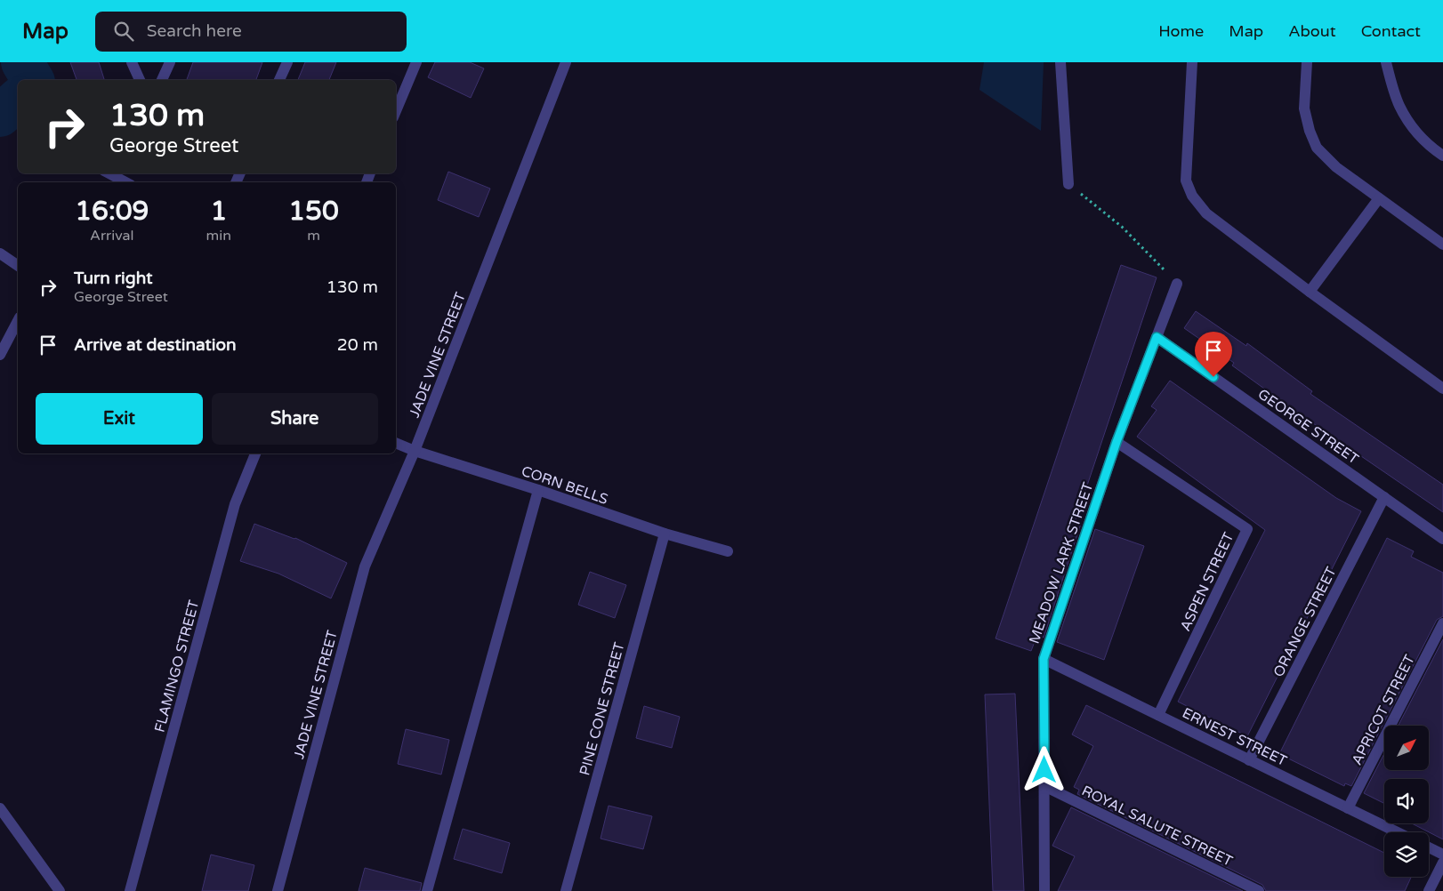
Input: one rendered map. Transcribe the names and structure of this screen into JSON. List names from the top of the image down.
{
  "streets": {
    "street": [
      "JADE VINE STREET",
      "GEORGE STREET",
      "CORN BELLS",
      "MEADOW LARK STREET",
      "ASPEN STREET",
      "ORANGE STREET",
      "FLAMINGO STREET",
      "PINE CONE STREET",
      "APRICOT STREET",
      "ERNEST STREET",
      "ROYAL SALUTE STREET"
    ]
  },
  "crossings": [
    ["JADE VINE STREET", "CORN BELLS"],
    ["GEORGE STREET", "MEADOW LARK STREET"],
    ["GEORGE STREET", "ORANGE STREET"],
    ["CORN BELLS", "PINE CONE STREET"],
    ["MEADOW LARK STREET", "ASPEN STREET"],
    ["MEADOW LARK STREET", "ERNEST STREET"],
    ["MEADOW LARK STREET", "ROYAL SALUTE STREET"],
    ["ASPEN STREET", "ERNEST STREET"],
    ["ORANGE STREET", "ERNEST STREET"],
    ["APRICOT STREET", "ERNEST STREET"]
  ],
  "north": "top right",
  "page": {
    "header": "Map",
    "search": "Search here",
    "nav": [
      "Home",
      "Map",
      "About",
      "Contact"
    ],
    "turn": ["130 m", "George Street"],
    "eta": [
      "16:09",
      "Arrival",
      "1",
      "min",
      "150",
      "m"
    ],
    "list": [
      {
        "name": "Turn right",
        "note": "George Street",
        "value": "130 m"
      },
      {
        "name": "Arrive at destination",
        "value": "20 m"
      }
    ],
    "buttons": ["Exit", "Share"]
  }
}
